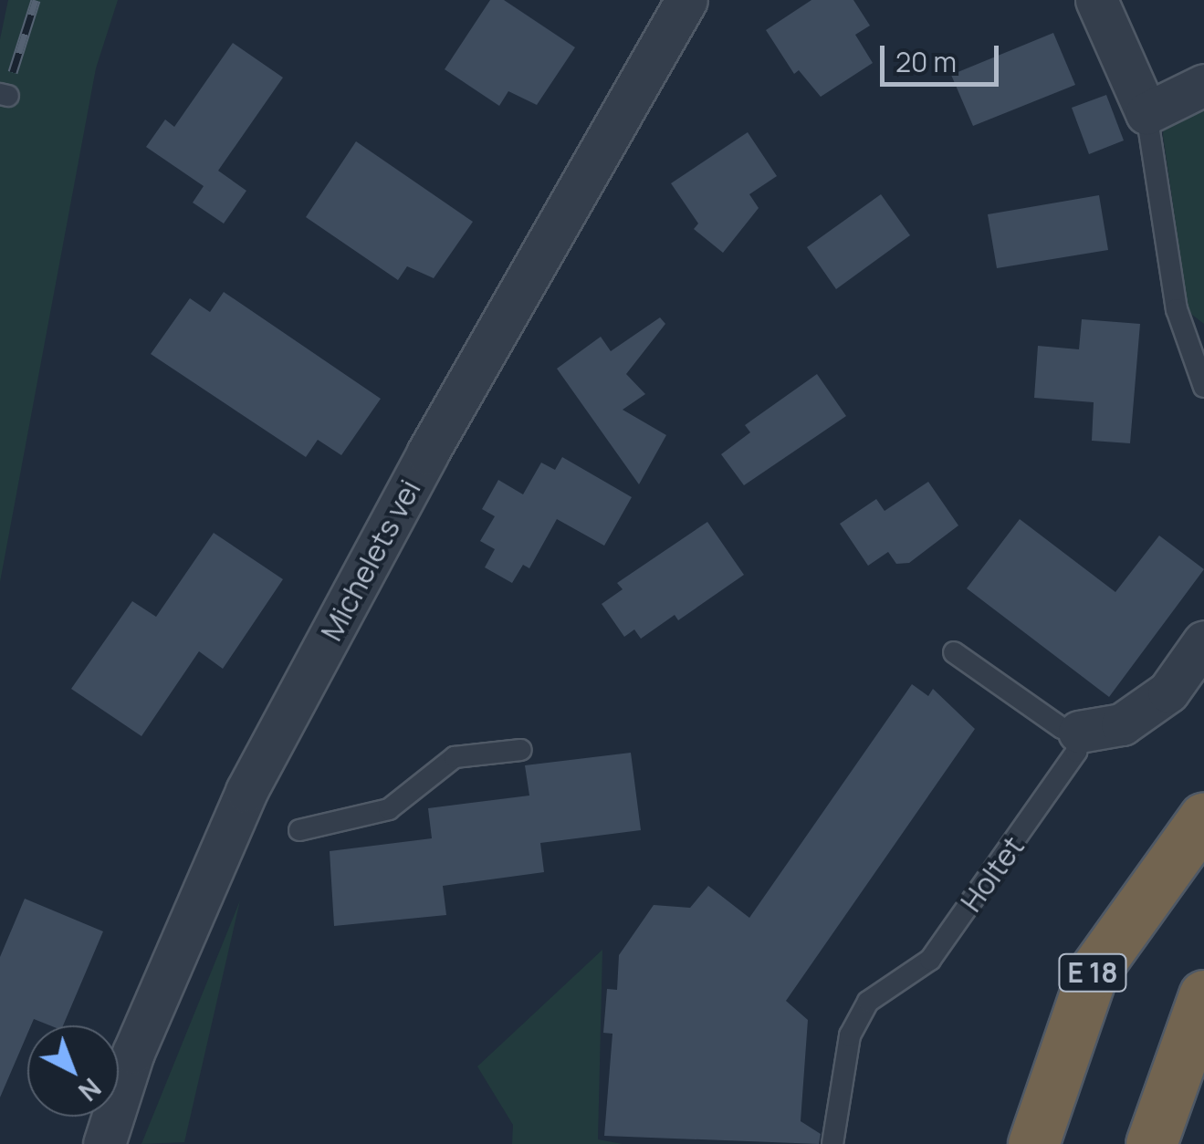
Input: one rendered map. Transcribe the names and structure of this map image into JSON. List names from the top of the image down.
{
  "streets": {
    "highway": ["E 18"],
    "street": ["Michelets vei"],
    "lane": ["Holtet"]
  },
  "scale_bar": "20 m",
  "north": "bottom right"
}
